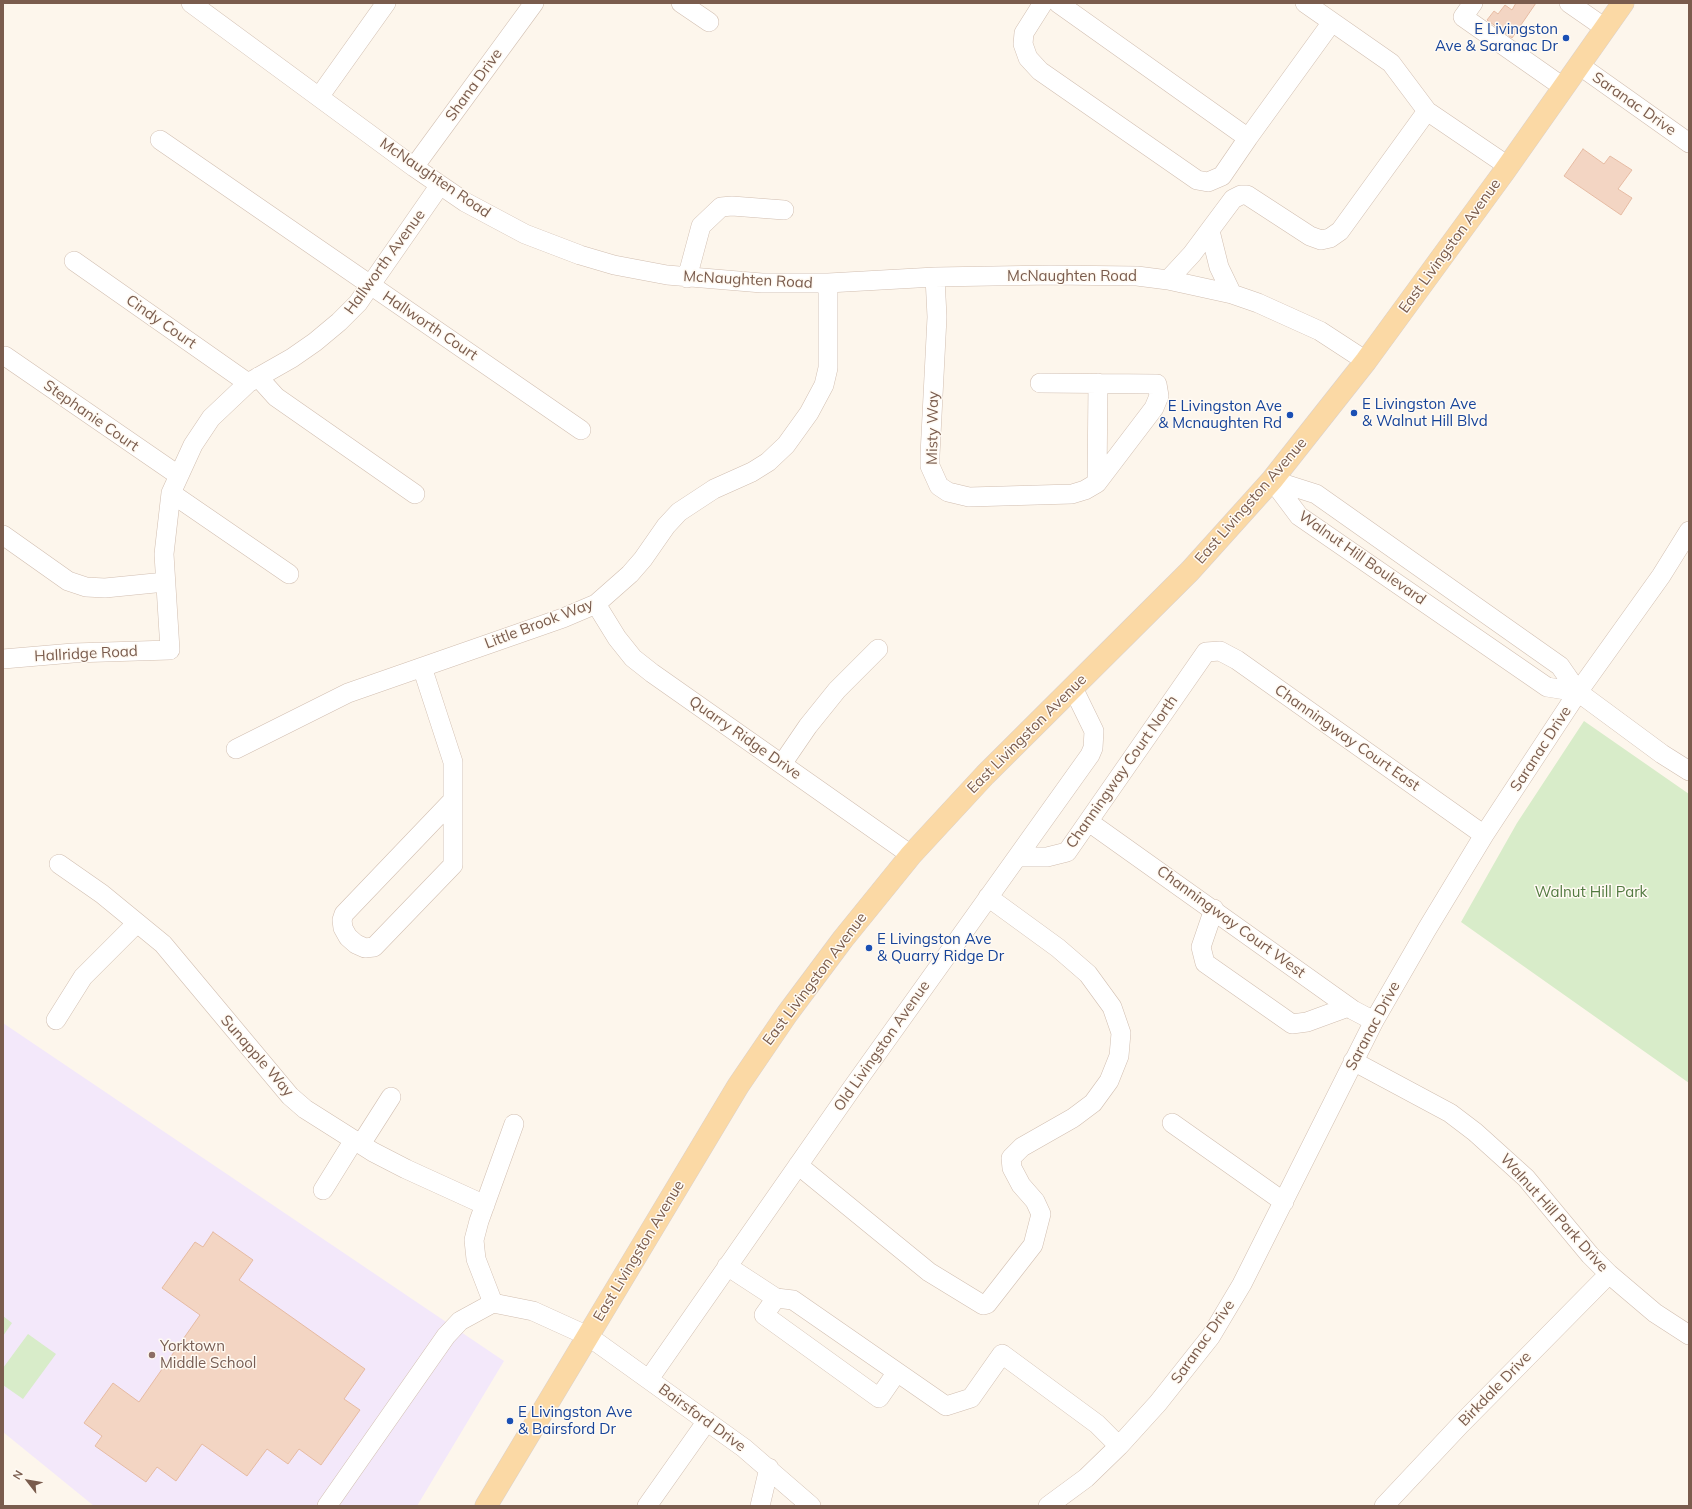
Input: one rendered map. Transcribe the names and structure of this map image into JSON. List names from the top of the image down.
{
  "streets": {
    "main road": ["East Livingston Avenue"],
    "street": [
      "Shana Drive",
      "Saranac Drive",
      "McNaughten Road",
      "Hallworth Avenue",
      "Cindy Court",
      "Hallworth Court",
      "Stephanie Court",
      "Misty Way",
      "Walnut Hill Boulevard",
      "Little Brook Way",
      "Hallridge Road",
      "Quarry Ridge Drive",
      "Channingway Court East",
      "Channingway Court North",
      "Channingway Court West",
      "Old Livingston Avenue",
      "Sunapple Way",
      "Walnut Hill Park Drive",
      "Birkdale Drive",
      "Bairsford Drive"
    ]
  },
  "crossings": [
    ["Shana Drive", "McNaughten Road"],
    ["Saranac Drive", "East Livingston Avenue"],
    ["Saranac Drive", "Walnut Hill Boulevard"],
    ["Saranac Drive", "Channingway Court East"],
    ["Saranac Drive", "Channingway Court West"],
    ["Saranac Drive", "Walnut Hill Park Drive"],
    ["McNaughten Road", "East Livingston Avenue"],
    ["McNaughten Road", "Hallworth Avenue"],
    ["McNaughten Road", "Misty Way"],
    ["McNaughten Road", "Little Brook Way"],
    ["East Livingston Avenue", "Walnut Hill Boulevard"],
    ["East Livingston Avenue", "Quarry Ridge Drive"],
    ["East Livingston Avenue", "Old Livingston Avenue"],
    ["East Livingston Avenue", "Bairsford Drive"],
    ["Hallworth Avenue", "Cindy Court"],
    ["Hallworth Avenue", "Hallworth Court"],
    ["Hallworth Avenue", "Stephanie Court"],
    ["Hallworth Avenue", "Hallridge Road"],
    ["Little Brook Way", "Quarry Ridge Drive"],
    ["Channingway Court East", "Channingway Court North"],
    ["Channingway Court North", "Channingway Court West"],
    ["Channingway Court North", "Old Livingston Avenue"],
    ["Old Livingston Avenue", "Bairsford Drive"],
    ["Walnut Hill Park Drive", "Birkdale Drive"]
  ],
  "parks": ["Walnut Hill Park"],
  "places": [
    "E Livingston Ave & Saranac Dr",
    "E Livingston Ave & Walnut Hill Blvd",
    "E Livingston Ave & Mcnaughten Rd",
    "E Livingston Ave & Quarry Ridge Dr",
    "Yorktown Middle School",
    "E Livingston Ave & Bairsford Dr"
  ],
  "north": "top left"
}
